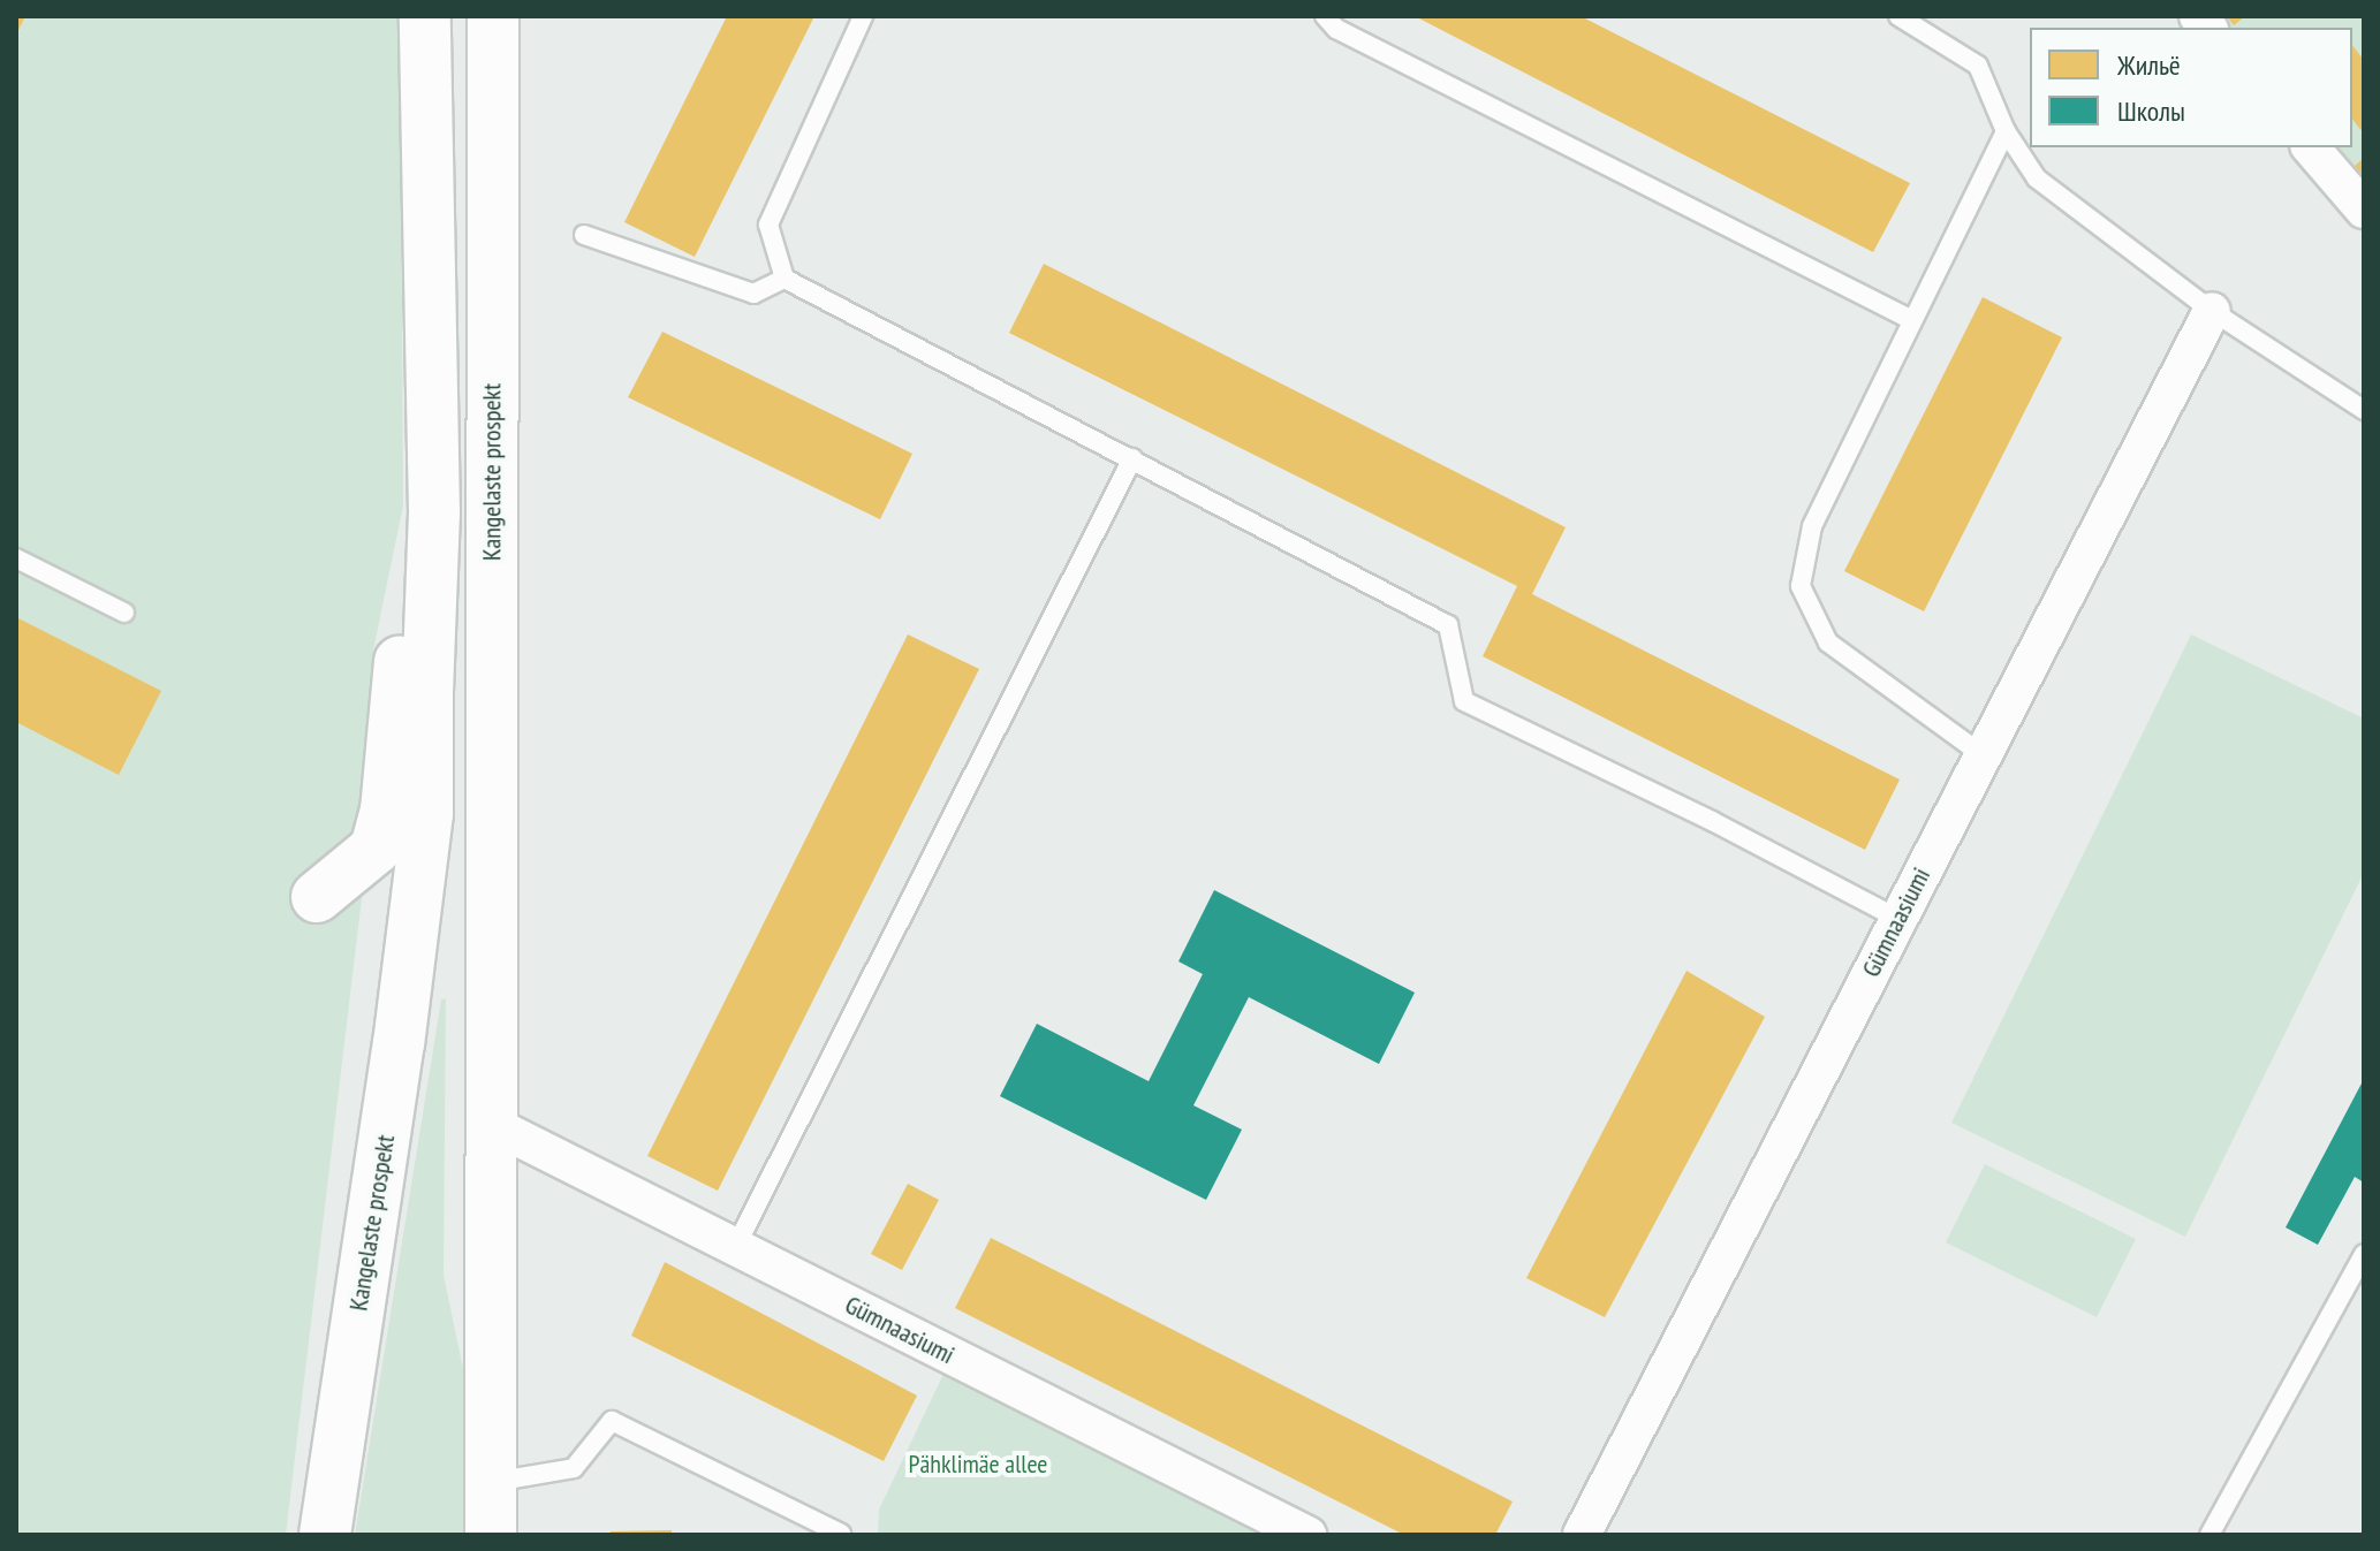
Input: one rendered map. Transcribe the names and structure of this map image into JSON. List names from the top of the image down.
{
  "streets": {
    "main road": ["Kangelaste prospekt"],
    "street": ["Gümnaasiumi"]
  },
  "crossings": [
    ["Kangelaste prospekt", "Gümnaasiumi"]
  ],
  "parks": ["Pähklimäe allee"],
  "legend": ["Жильё", "Школы"]
}
